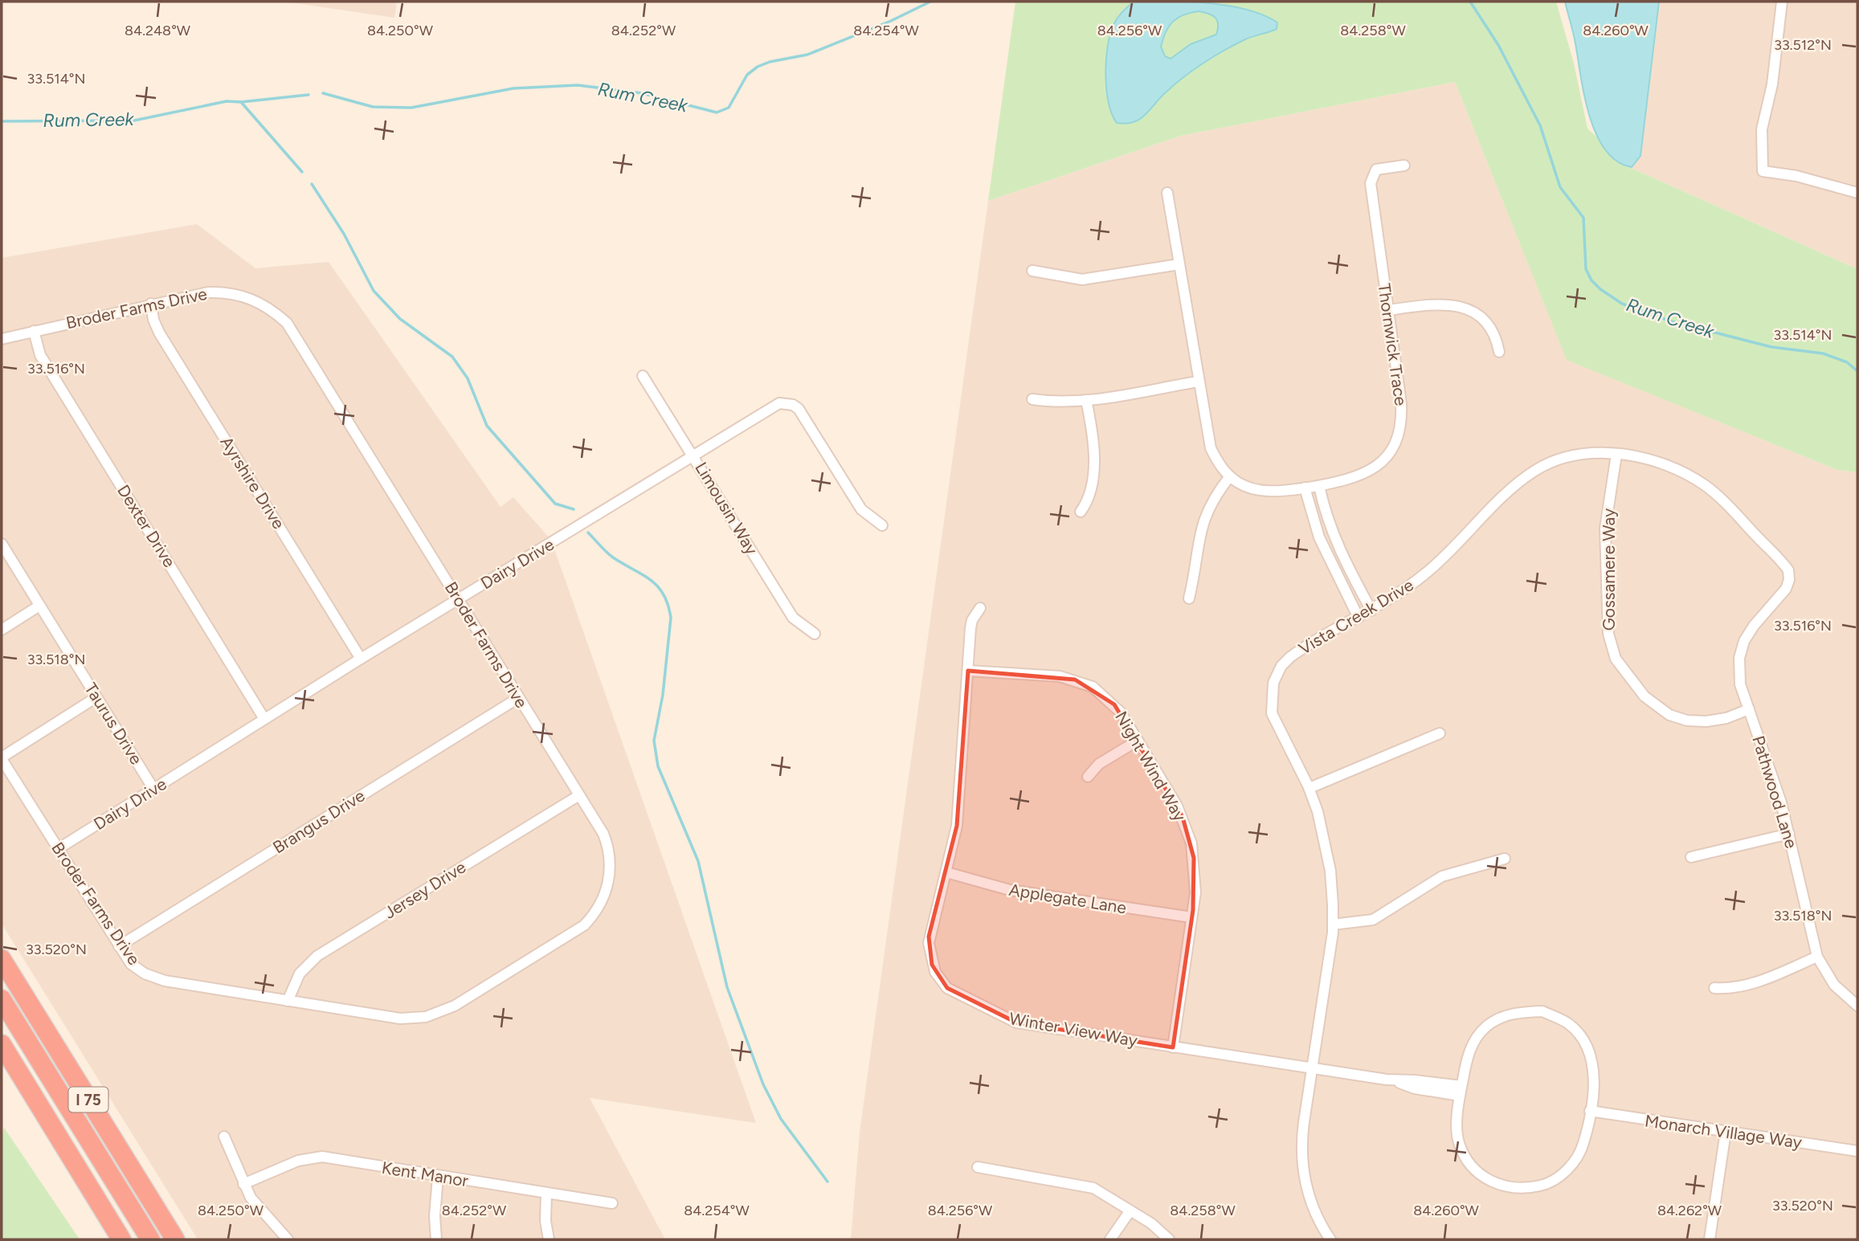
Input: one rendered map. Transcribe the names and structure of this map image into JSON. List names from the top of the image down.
{
  "streets": {
    "highway": ["I 75"],
    "street": [
      "Broder Farms Drive",
      "Thornwick Trace",
      "Ayrshire Drive",
      "Limousin Way",
      "Dexter Drive",
      "Dairy Drive",
      "Gossamere Way",
      "Vista Creek Drive",
      "Taurus Drive",
      "Night Wind Way",
      "Pathwood Lane",
      "Brangus Drive",
      "Jersey Drive",
      "Applegate Lane",
      "Winter View Way",
      "Monarch Village Way",
      "Kent Manor"
    ]
  },
  "crossings": [
    ["Broder Farms Drive", "Ayrshire Drive"],
    ["Broder Farms Drive", "Dexter Drive"],
    ["Broder Farms Drive", "Dairy Drive"],
    ["Broder Farms Drive", "Brangus Drive"],
    ["Broder Farms Drive", "Jersey Drive"],
    ["Ayrshire Drive", "Dairy Drive"],
    ["Limousin Way", "Dairy Drive"],
    ["Dexter Drive", "Dairy Drive"],
    ["Dairy Drive", "Taurus Drive"],
    ["Gossamere Way", "Vista Creek Drive"],
    ["Gossamere Way", "Pathwood Lane"],
    ["Vista Creek Drive", "Pathwood Lane"],
    ["Vista Creek Drive", "Winter View Way"],
    ["Night Wind Way", "Applegate Lane"],
    ["Night Wind Way", "Winter View Way"],
    ["Applegate Lane", "Winter View Way"],
    ["Winter View Way", "Monarch Village Way"]
  ],
  "water": ["Rum Creek"],
  "coordinates": [
    "84.248°W",
    "84.250°W",
    "84.252°W",
    "84.254°W",
    "84.256°W",
    "84.258°W",
    "84.260°W",
    "33.512°N",
    "33.514°N",
    "33.516°N",
    "33.518°N",
    "33.520°N",
    "84.262°W"
  ]
}
